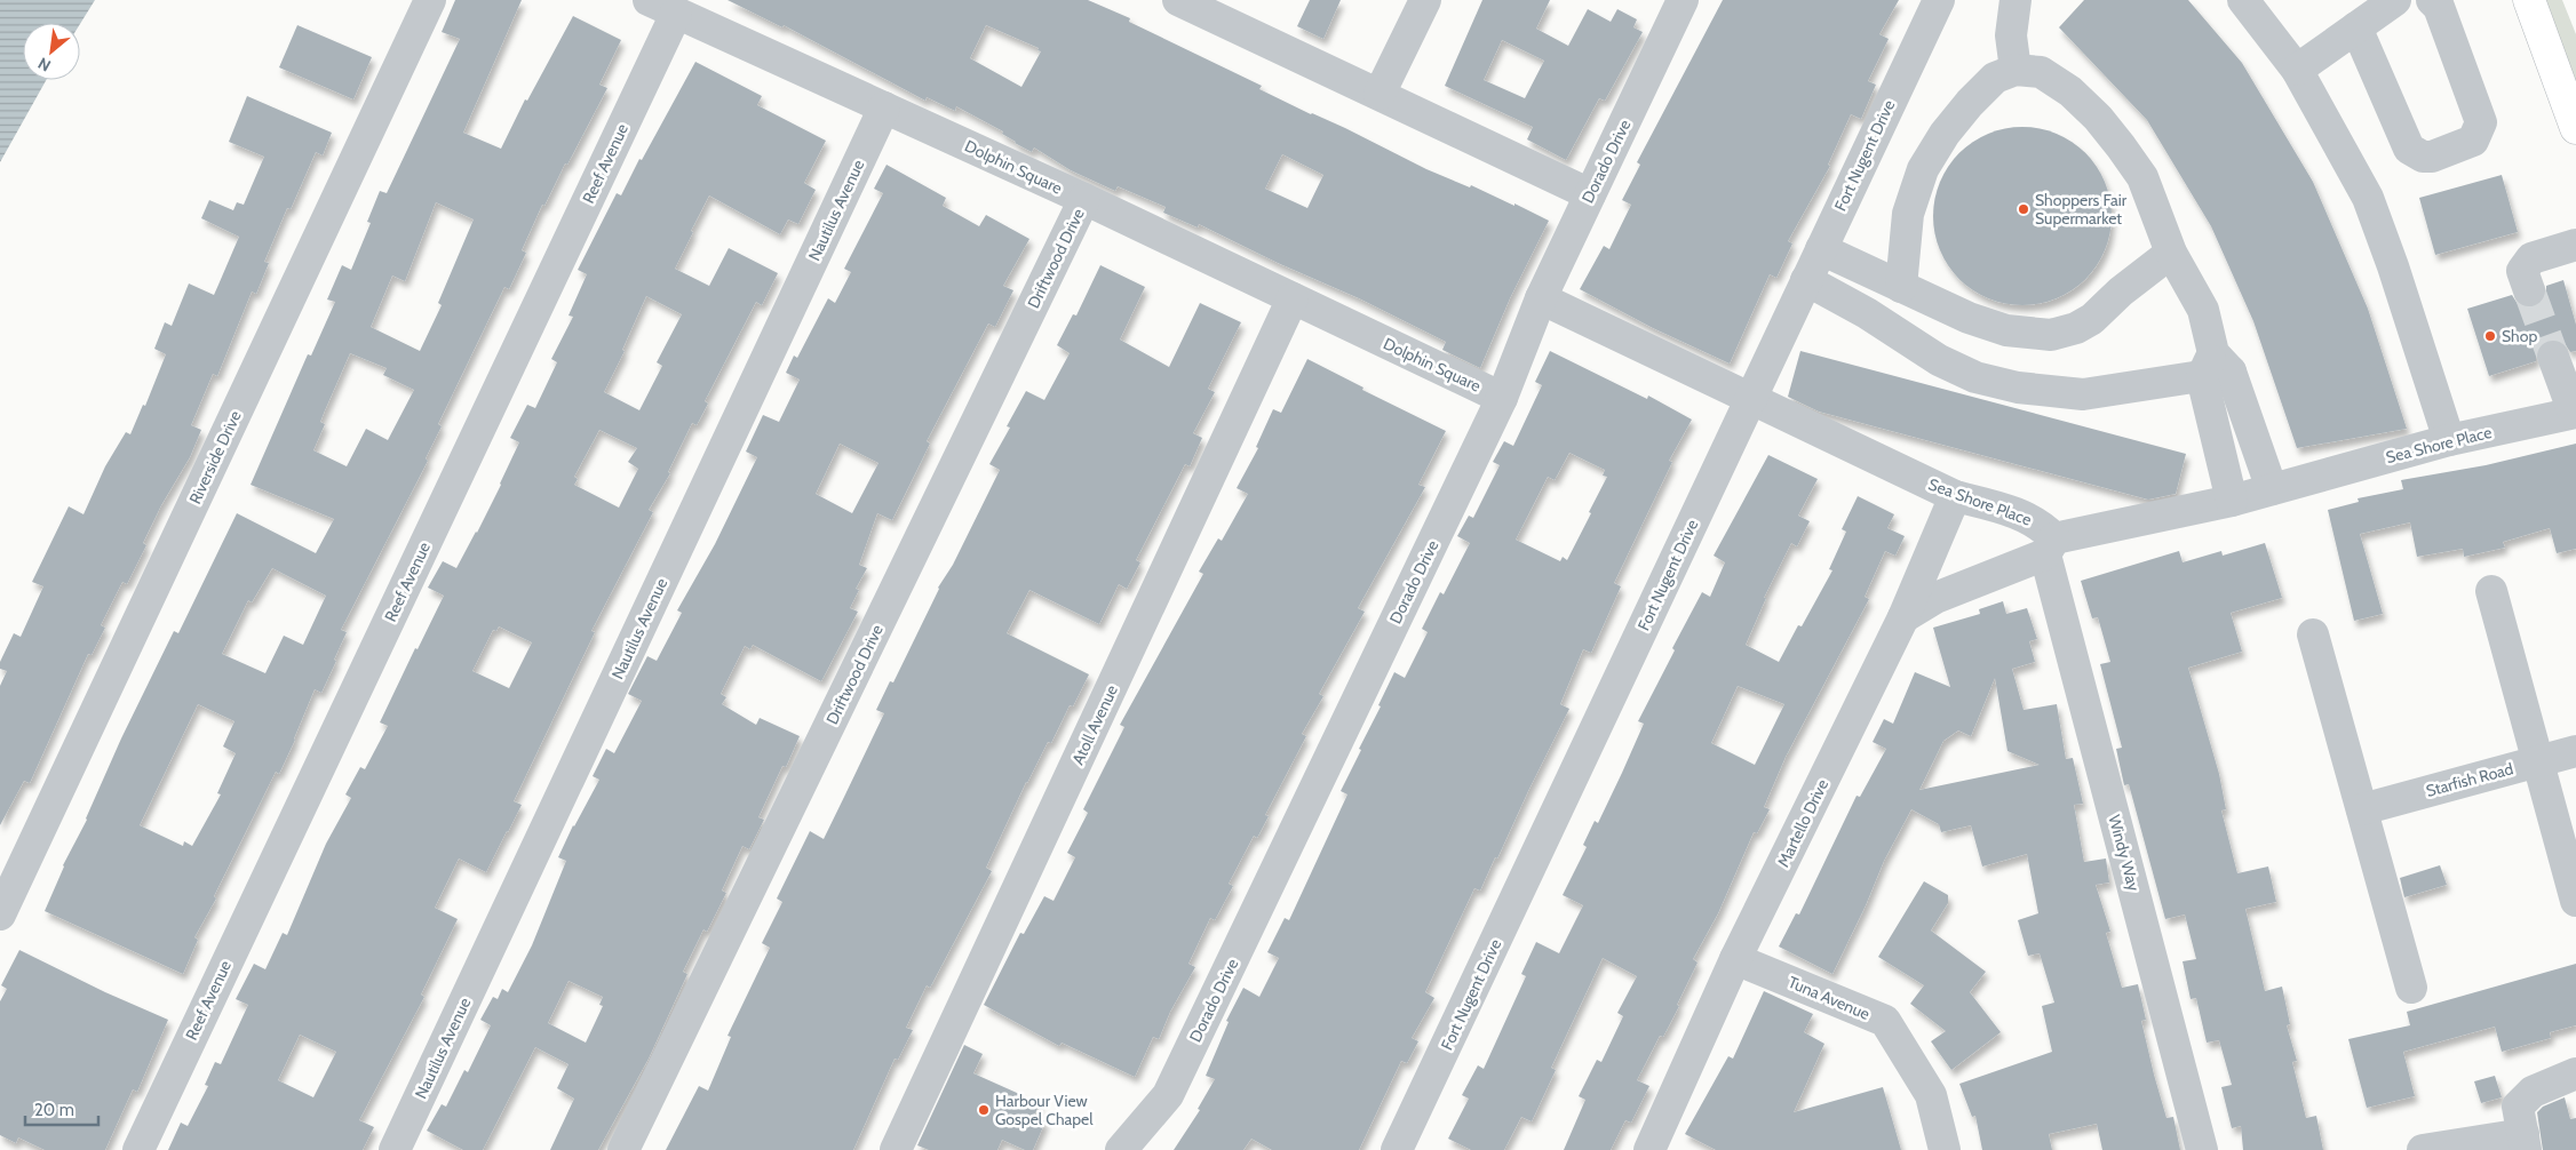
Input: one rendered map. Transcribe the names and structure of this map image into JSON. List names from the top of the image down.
{
  "streets": {
    "street": [
      "Fort Nugent Drive",
      "Dorado Drive",
      "Reef Avenue",
      "Dolphin Square",
      "Nautilus Avenue",
      "Driftwood Drive",
      "Sea Shore Place",
      "Riverside Drive",
      "Atoll Avenue",
      "Starfish Road",
      "Martello Drive",
      "Windy Way",
      "Tuna Avenue"
    ]
  },
  "crossings": [
    ["Fort Nugent Drive", "Sea Shore Place"],
    ["Dorado Drive", "Dolphin Square"],
    ["Dorado Drive", "Sea Shore Place"],
    ["Reef Avenue", "Dolphin Square"],
    ["Dolphin Square", "Nautilus Avenue"],
    ["Dolphin Square", "Driftwood Drive"],
    ["Dolphin Square", "Atoll Avenue"],
    ["Sea Shore Place", "Martello Drive"],
    ["Sea Shore Place", "Windy Way"],
    ["Martello Drive", "Tuna Avenue"]
  ],
  "places": ["Shoppers Fair Supermarket", "Shop", "Harbour View Gospel Chapel"],
  "scale_bar": "20 m",
  "north": "bottom left"
}
